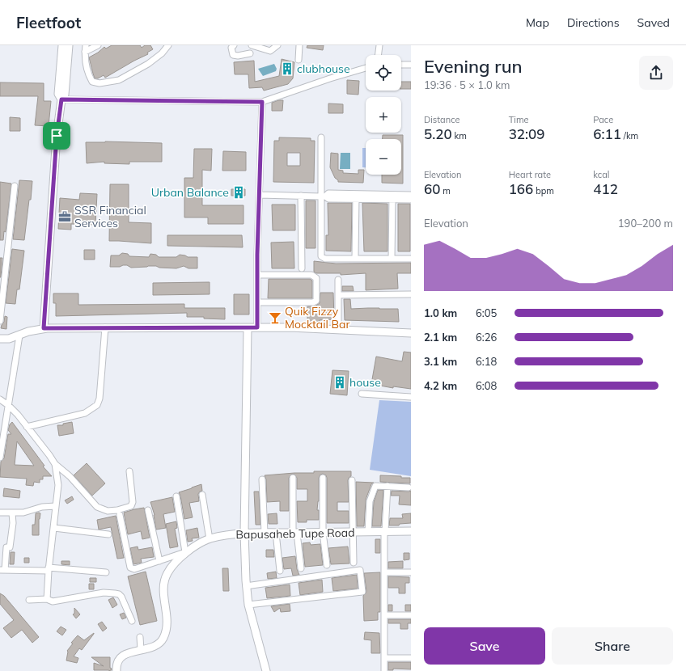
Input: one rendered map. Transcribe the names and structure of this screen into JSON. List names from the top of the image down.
{
  "streets": {
    "street": ["Bapusaheb Tupe Road"]
  },
  "places": {
    "building": ["clubhouse", "Urban Balance", "house"],
    "office": ["SSR Financial Services"],
    "bar": ["Quik Fizzy Mocktail Bar"]
  },
  "page": {
    "header": "Fleetfoot",
    "nav": ["Map", "Directions", "Saved"],
    "heading": ["Evening run", "19:36 · 5 × 1.0 km"],
    "map_buttons": ["+", "−"],
    "stats": [
      ["Distance", "5.20 km"],
      ["Time", "32:09"],
      ["Pace", "6:11 /km"],
      ["Elevation", "60 m"],
      ["Heart rate", "166 bpm"],
      ["kcal", "412"]
    ],
    "chart": ["Elevation", "190–200 m"],
    "list": [
      {
        "name": "1.0 km",
        "note": "6:05"
      },
      {
        "name": "2.1 km",
        "note": "6:26"
      },
      {
        "name": "3.1 km",
        "note": "6:18"
      },
      {
        "name": "4.2 km",
        "note": "6:08"
      }
    ],
    "buttons": ["Save", "Share"]
  }
}
